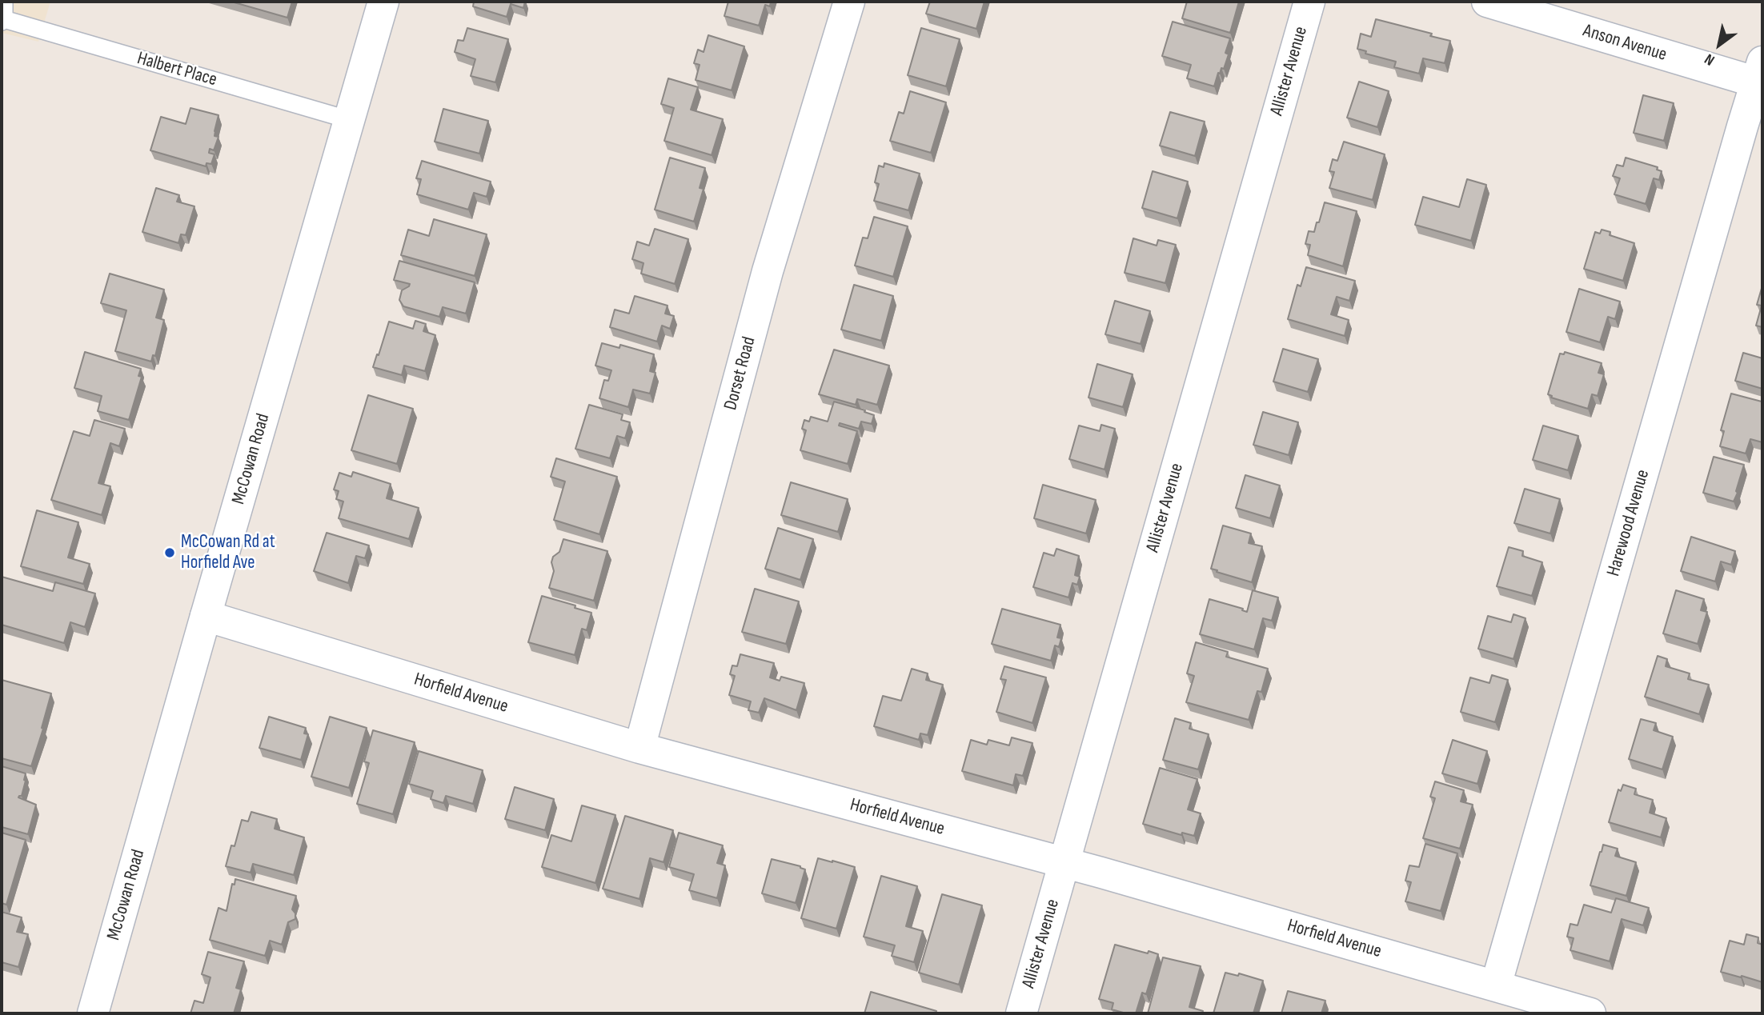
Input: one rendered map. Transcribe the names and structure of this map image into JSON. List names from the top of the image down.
{
  "streets": {
    "street": [
      "Anson Avenue",
      "Allister Avenue",
      "Dorset Road",
      "McCowan Road",
      "Harewood Avenue",
      "Horfield Avenue"
    ],
    "lane": ["Halbert Place"]
  },
  "crossings": [
    ["Anson Avenue", "Harewood Avenue"],
    ["Halbert Place", "McCowan Road"],
    ["Allister Avenue", "Horfield Avenue"],
    ["Dorset Road", "Horfield Avenue"],
    ["McCowan Road", "Horfield Avenue"],
    ["Harewood Avenue", "Horfield Avenue"]
  ],
  "places": ["McCowan Rd at Horfield Ave"],
  "north": "bottom left"
}
